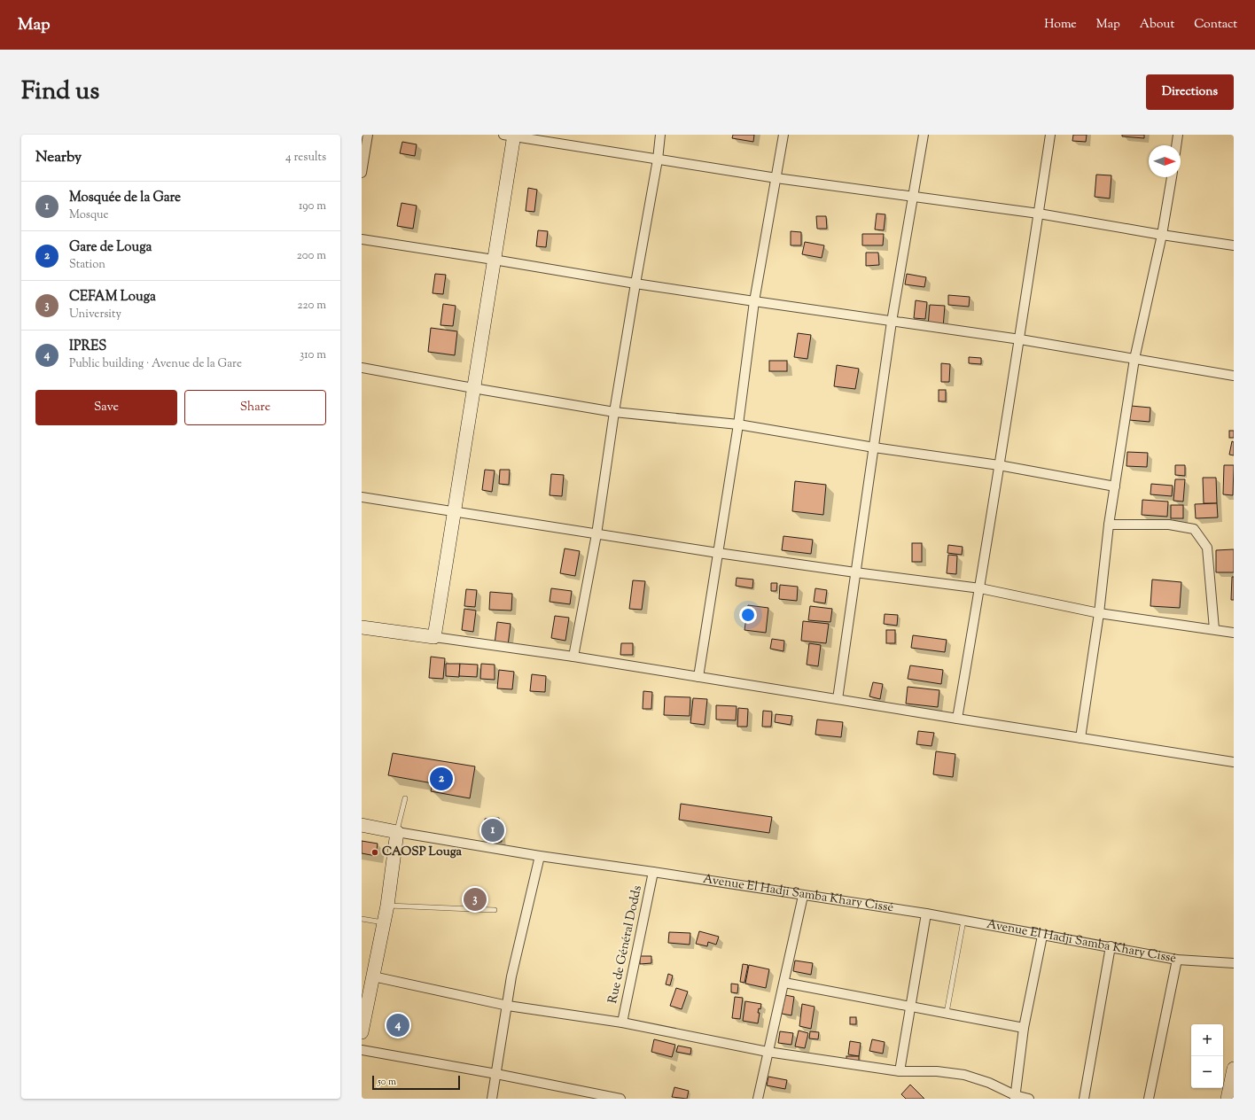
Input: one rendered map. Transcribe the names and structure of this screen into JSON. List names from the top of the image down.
{
  "streets": {
    "street": ["Avenue El Hadji Samba Khary Cissé", "Rue de Général Dodds"]
  },
  "crossings": [
    ["Avenue El Hadji Samba Khary Cissé", "Rue de Général Dodds"]
  ],
  "places": ["CAOSP Louga"],
  "scale_bar": "50 m",
  "north": "right",
  "page": {
    "header": "Map",
    "nav": [
      "Home",
      "Map",
      "About",
      "Contact"
    ],
    "title": "Find us",
    "buttons": [
      "Directions",
      ["Save", "Share"]
    ],
    "heading": ["Nearby", "4 results"],
    "list": [
      {
        "mark": "1",
        "name": "Mosquée de la Gare",
        "note": "Mosque",
        "value": "190 m"
      },
      {
        "mark": "2",
        "name": "Gare de Louga",
        "note": "Station",
        "value": "200 m"
      },
      {
        "mark": "3",
        "name": "CEFAM Louga",
        "note": "University",
        "value": "220 m"
      },
      {
        "mark": "4",
        "name": "IPRES",
        "note": "Public building · Avenue de la Gare",
        "value": "310 m"
      }
    ],
    "pins": [
      "2",
      "1",
      "3",
      "4"
    ],
    "map_buttons": ["+", "−"],
    "scale": "50 m"
  }
}
